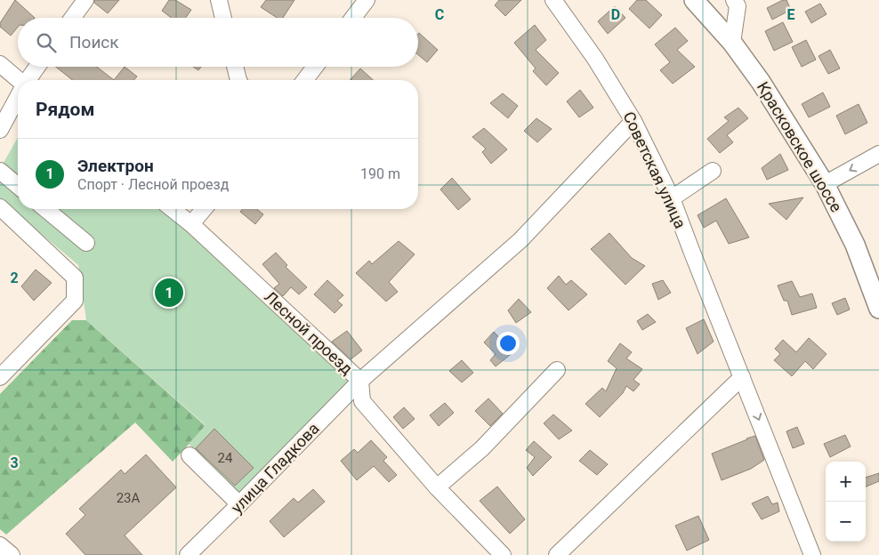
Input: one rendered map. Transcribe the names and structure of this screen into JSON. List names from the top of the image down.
{
  "streets": {
    "main road": ["Красковское шоссе"],
    "street": ["Советская улица", "Лесной проезд", "улица Гладкова"]
  },
  "crossings": [
    ["Советская улица", "улица Гладкова"],
    ["Лесной проезд", "улица Гладкова"]
  ],
  "house_numbers": ["24", "23А"],
  "page": {
    "search": "Поиск",
    "heading": "Рядом",
    "list": [
      {
        "mark": "1",
        "name": "Электрон",
        "note": "Спорт · Лесной проезд",
        "value": "190 m"
      }
    ],
    "pins": "1",
    "map_buttons": ["+", "−"]
  },
  "grid": {
    "columns": ["C", "D", "E"],
    "rows": ["2", "3"]
  }
}
